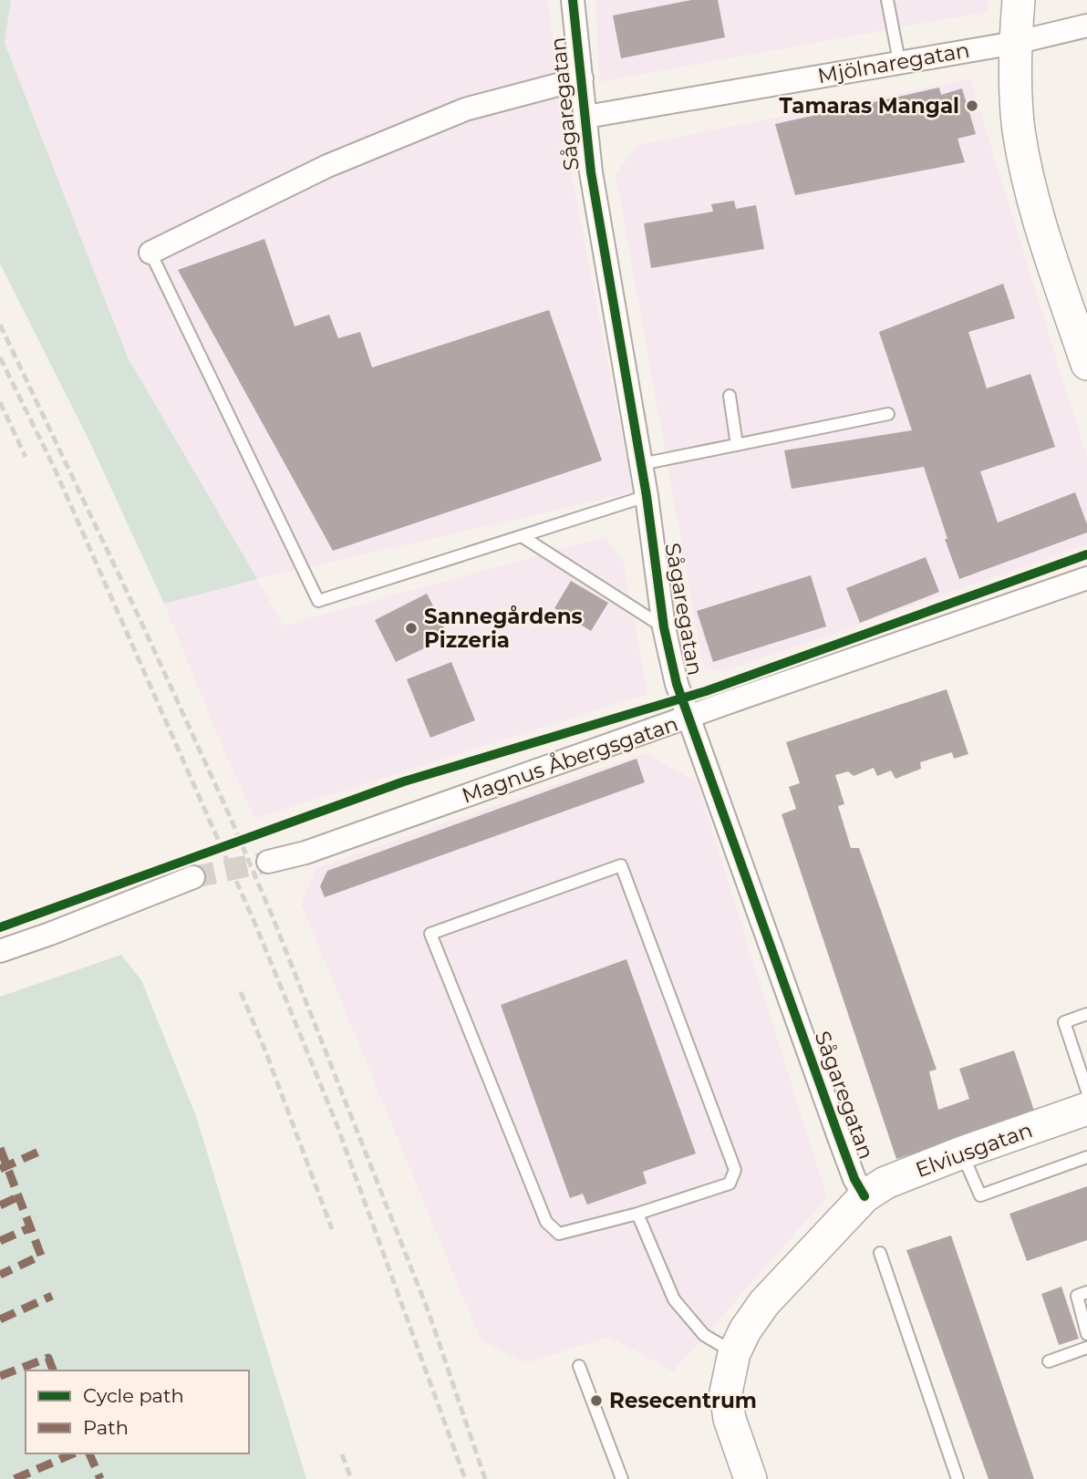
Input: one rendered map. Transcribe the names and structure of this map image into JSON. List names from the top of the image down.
{
  "streets": {
    "street": [
      "Mjölnaregatan",
      "Sågaregatan",
      "Magnus Åbergsgatan",
      "Elviusgatan"
    ]
  },
  "crossings": [
    ["Mjölnaregatan", "Sågaregatan"],
    ["Sågaregatan", "Magnus Åbergsgatan"],
    ["Sågaregatan", "Elviusgatan"]
  ],
  "places": ["Tamaras Mangal", "Sannegårdens Pizzeria", "Resecentrum"],
  "legend": ["Cycle path", "Path"]
}
